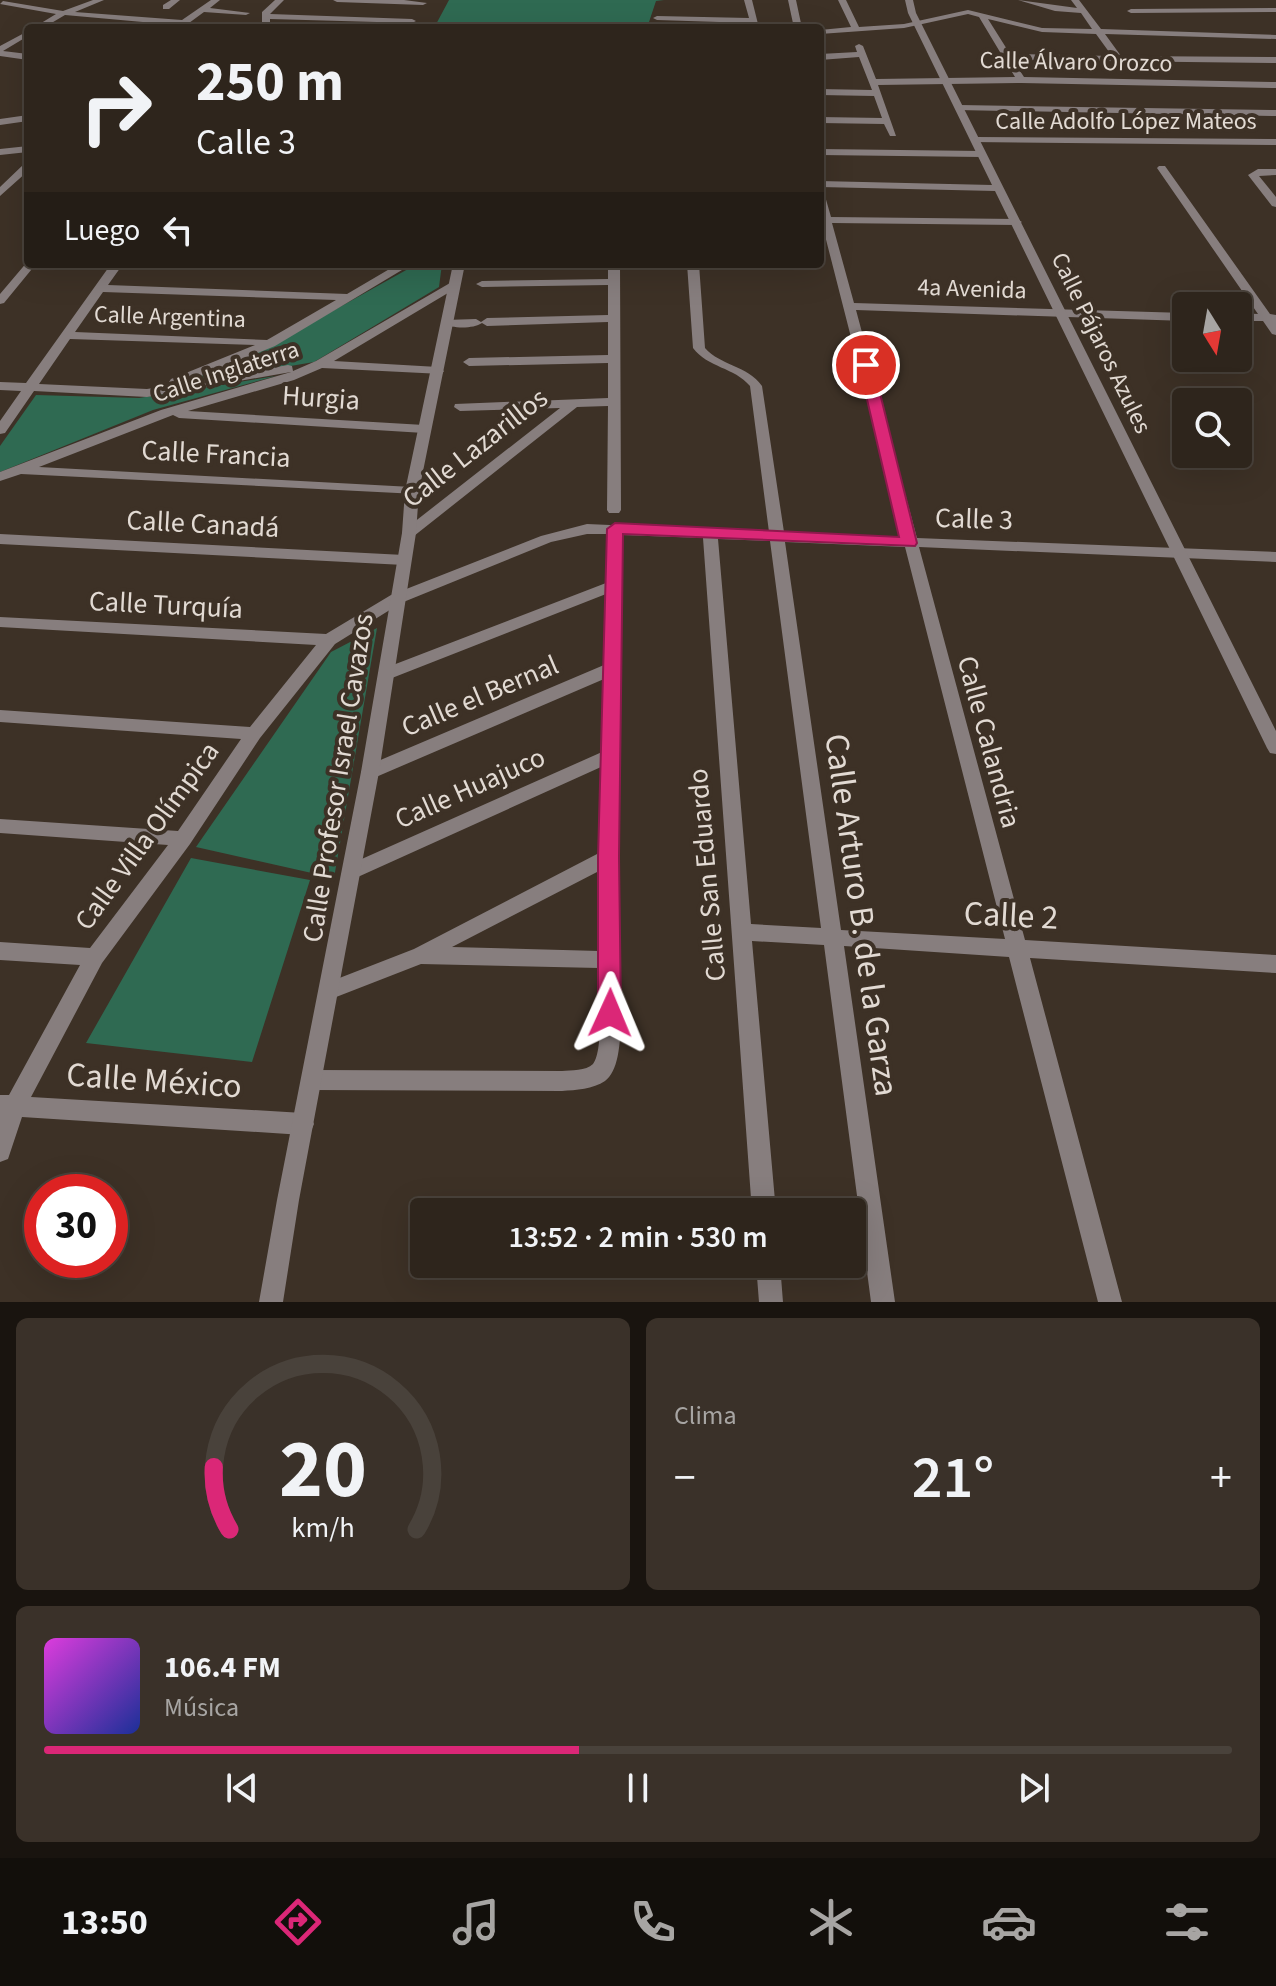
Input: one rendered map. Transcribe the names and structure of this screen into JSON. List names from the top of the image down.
{
  "streets": {
    "street": [
      "Calle Álvaro Orozco",
      "Calle Adolfo López Mateos",
      "4a Avenida",
      "Calle Argentina",
      "Calle Pájaros Azules",
      "Calle Inglaterra",
      "Hurgia",
      "Calle Lazarillos",
      "Calle Francia",
      "Calle 3",
      "Calle Canadá",
      "Calle Turquía",
      "Calle el Bernal",
      "Calle Calandria",
      "Calle Profesor Israel Cavazos",
      "Calle Huajuco",
      "Calle Villa Olímpica",
      "Calle San Eduardo",
      "Calle Arturo B. de la Garza",
      "Calle 2",
      "Calle México"
    ]
  },
  "crossings": [
    ["Calle Álvaro Orozco", "Calle Pájaros Azules"],
    ["Calle Adolfo López Mateos", "Calle Pájaros Azules"],
    ["4a Avenida", "Calle Pájaros Azules"],
    ["4a Avenida", "Calle Calandria"],
    ["Calle Pájaros Azules", "Calle 3"],
    ["Calle Inglaterra", "Hurgia"],
    ["Calle Inglaterra", "Calle Francia"],
    ["Calle Inglaterra", "Calle Profesor Israel Cavazos"],
    ["Hurgia", "Calle Profesor Israel Cavazos"],
    ["Calle Lazarillos", "Calle Profesor Israel Cavazos"],
    ["Calle Francia", "Calle Profesor Israel Cavazos"],
    ["Calle 3", "Calle Calandria"],
    ["Calle 3", "Calle Profesor Israel Cavazos"],
    ["Calle 3", "Calle Villa Olímpica"],
    ["Calle 3", "Calle San Eduardo"],
    ["Calle 3", "Calle Arturo B. de la Garza"],
    ["Calle Canadá", "Calle Profesor Israel Cavazos"],
    ["Calle Turquía", "Calle Villa Olímpica"],
    ["Calle el Bernal", "Calle Profesor Israel Cavazos"],
    ["Calle Calandria", "Calle 2"],
    ["Calle Profesor Israel Cavazos", "Calle Huajuco"],
    ["Calle Profesor Israel Cavazos", "Calle Villa Olímpica"],
    ["Calle Profesor Israel Cavazos", "Calle México"],
    ["Calle Villa Olímpica", "Calle México"],
    ["Calle San Eduardo", "Calle 2"],
    ["Calle Arturo B. de la Garza", "Calle 2"]
  ],
  "north": "bottom",
  "page": {
    "turn": ["250 m", "Calle 3"],
    "then": "Luego",
    "limit": "30",
    "trip": "13:52 · 2 min · 530 m",
    "tile": "Clima",
    "heat": ["−", "21°", "+"],
    "song": ["106.4 FM", "Música"],
    "tabs": "13:50",
    "gauge": ["20", "km/h"]
  }
}
